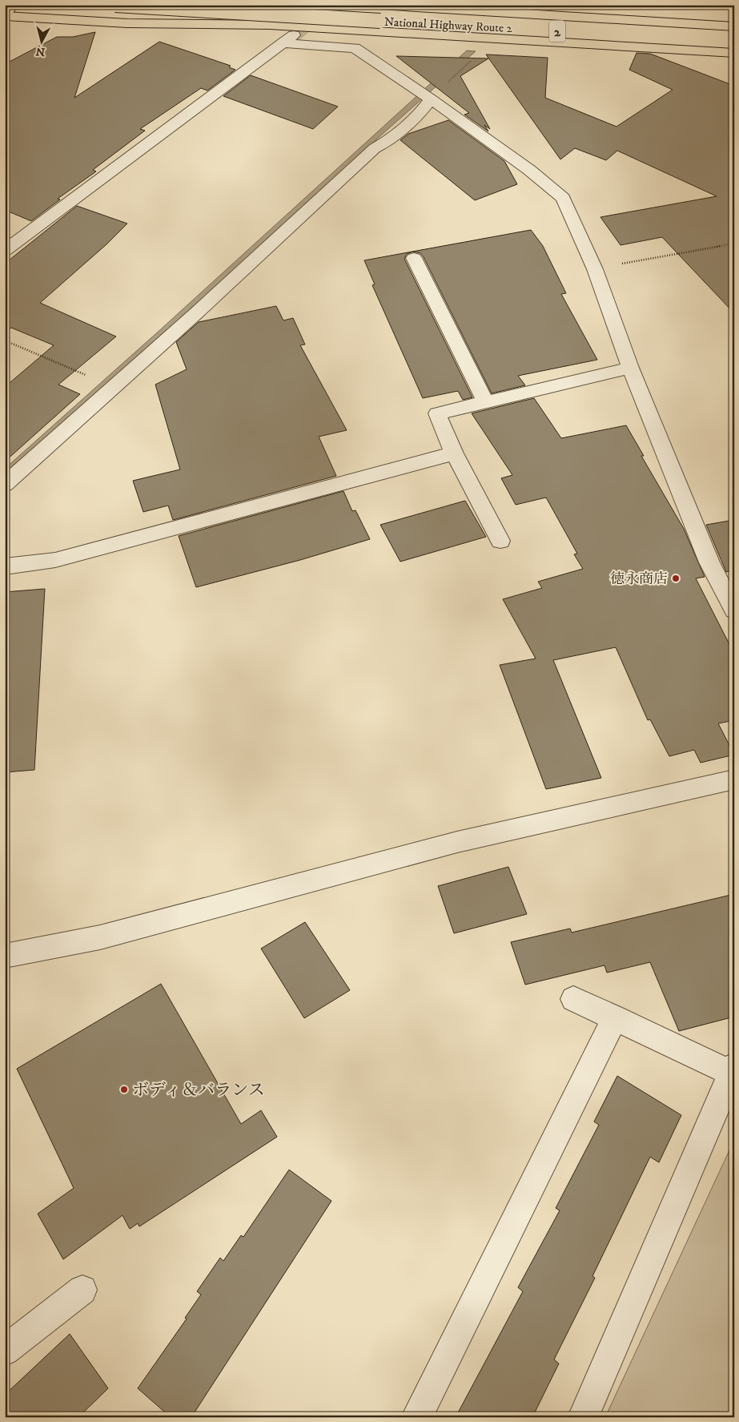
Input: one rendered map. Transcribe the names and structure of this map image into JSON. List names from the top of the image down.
{
  "streets": {
    "main road": ["National Highway Route 2", "2"]
  },
  "places": ["徳永商店", "ボディ＆バランス"],
  "north": "bottom"
}
